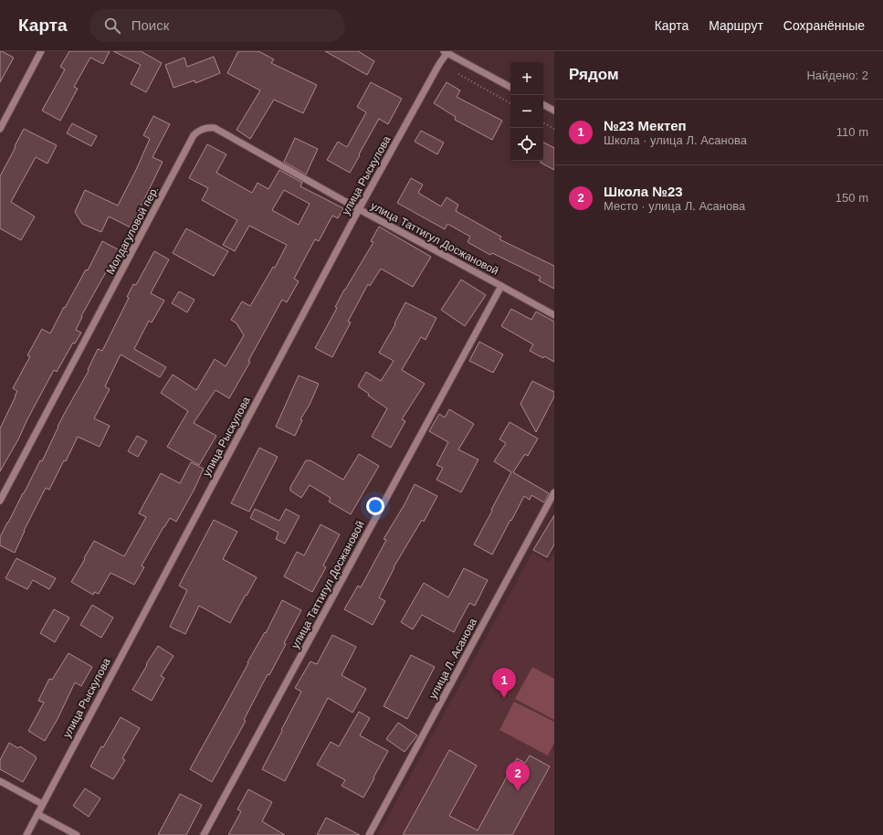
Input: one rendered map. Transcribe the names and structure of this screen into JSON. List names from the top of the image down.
{
  "streets": {
    "street": [
      "улица Рыскулова",
      "Молдагуловой пер.",
      "улица Таттигул Досжановой",
      "улица Л. Асанова"
    ]
  },
  "crossings": [
    ["улица Рыскулова", "Молдагуловой пер."],
    ["улица Рыскулова", "улица Таттигул Досжановой"],
    ["Молдагуловой пер.", "улица Таттигул Досжановой"]
  ],
  "page": {
    "header": "Карта",
    "search": "Поиск",
    "nav": ["Карта", "Маршрут", "Сохранённые"],
    "heading": ["Рядом", "Найдено: 2"],
    "map_buttons": ["+", "−"],
    "list": [
      {
        "mark": "1",
        "name": "№23 Мектеп",
        "note": "Школа · улица Л. Асанова",
        "value": "110 m"
      },
      {
        "mark": "2",
        "name": "Школа №23",
        "note": "Место · улица Л. Асанова",
        "value": "150 m"
      }
    ],
    "pins": ["1", "2"]
  }
}
